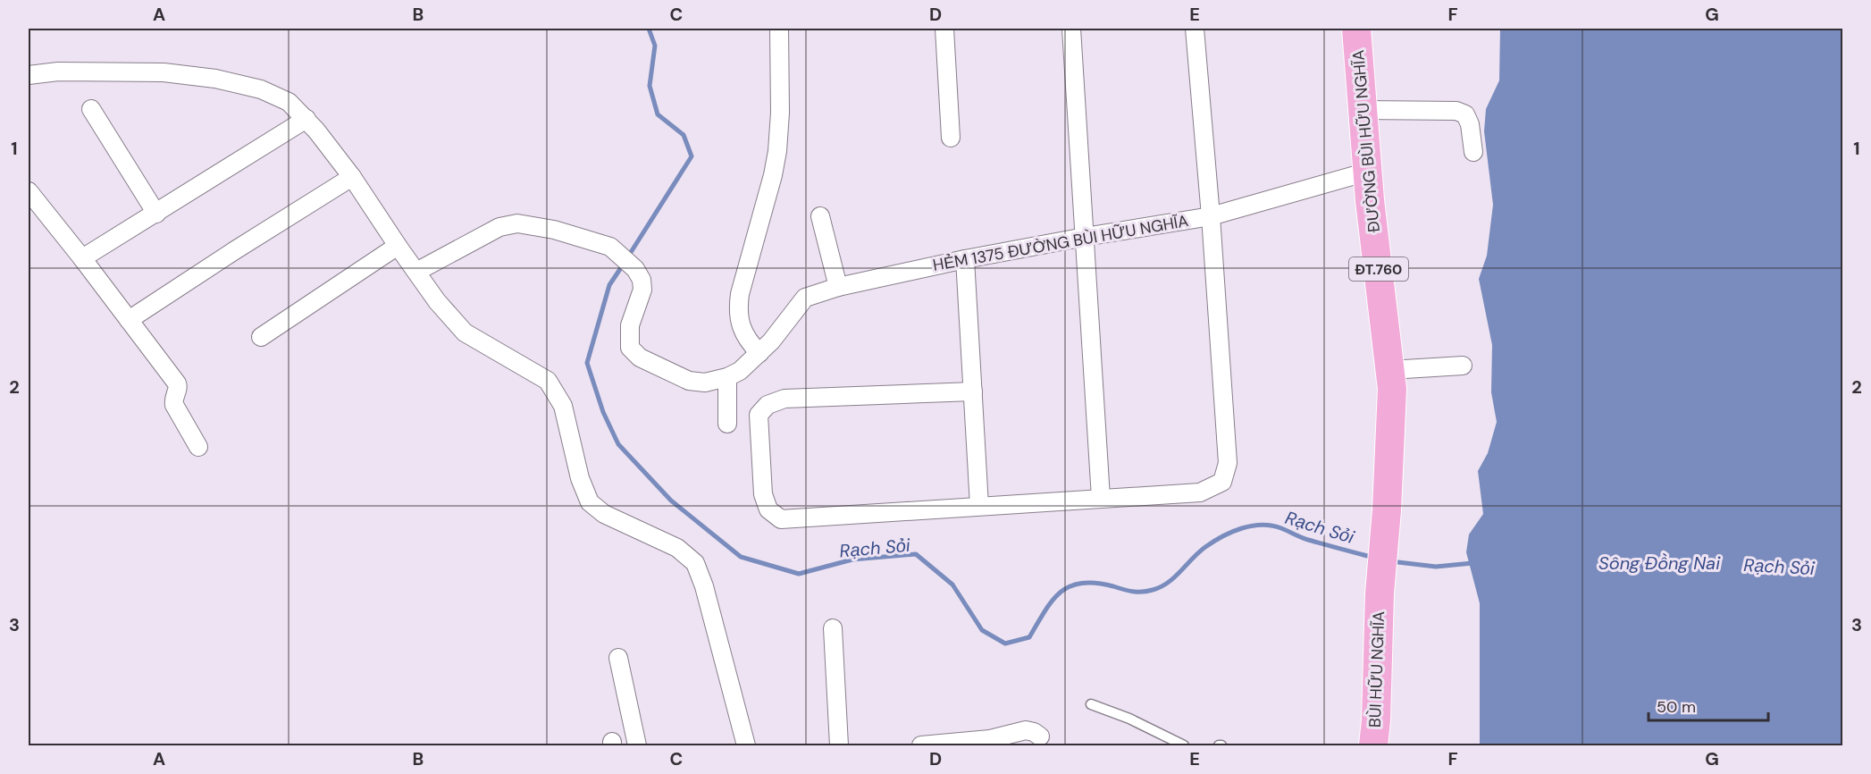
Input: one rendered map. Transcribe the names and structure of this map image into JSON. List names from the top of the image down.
{
  "streets": {
    "main road": ["ĐƯỜNG BÙI HỮU NGHĨA", "ĐT.760", "BÙI HỮU NGHĨA"],
    "street": ["HẺM 1375 ĐƯỜNG BÙI HỮU NGHĨA"]
  },
  "crossings": [
    ["ĐƯỜNG BÙI HỮU NGHĨA", "HẺM 1375 ĐƯỜNG BÙI HỮU NGHĨA"],
    ["ĐƯỜNG BÙI HỮU NGHĨA", "BÙI HỮU NGHĨA"]
  ],
  "water": ["Rạch Sỏi", "Sông Đồng Nai"],
  "scale_bar": "50 m",
  "grid": {
    "columns": [
      "A",
      "B",
      "C",
      "D",
      "E",
      "F",
      "G"
    ],
    "rows": ["1", "2", "3"]
  }
}
